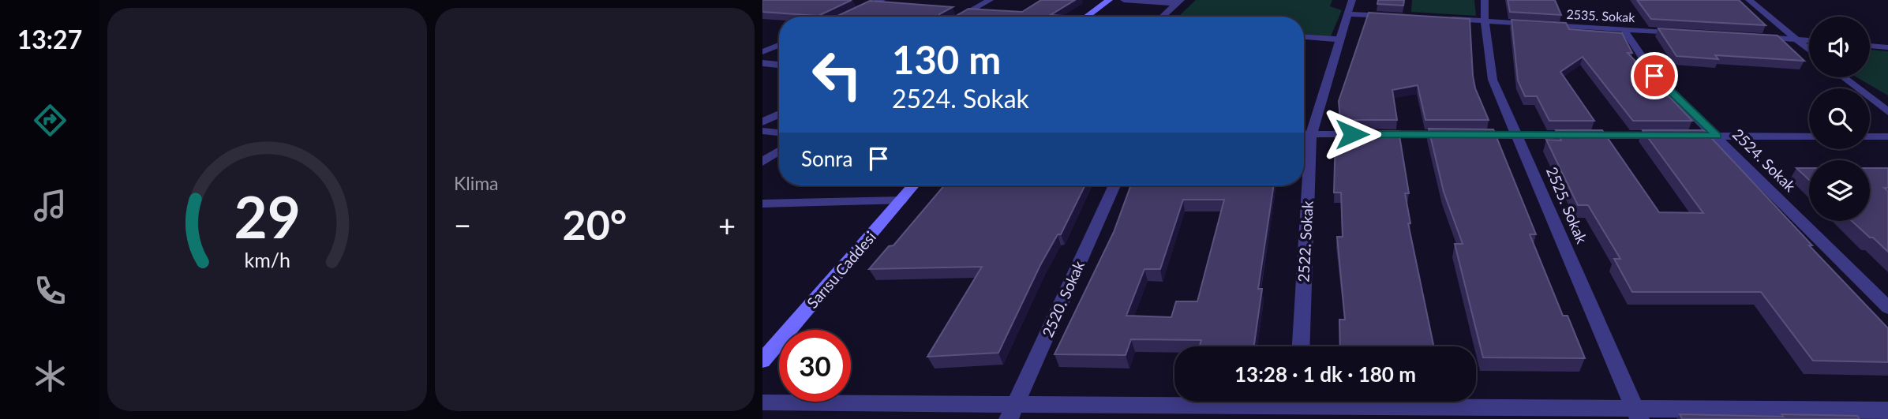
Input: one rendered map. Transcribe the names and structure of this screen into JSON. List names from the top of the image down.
{
  "streets": {
    "street": [
      "2535. Sokak",
      "2524. Sokak",
      "2525. Sokak",
      "2522. Sokak",
      "Sarısu Caddesi",
      "2520. Sokak"
    ]
  },
  "crossings": [
    ["2535. Sokak", "2524. Sokak"],
    ["2535. Sokak", "2525. Sokak"]
  ],
  "page": {
    "tabs": "13:27",
    "tile": "Klima",
    "turn": ["130 m", "2524. Sokak"],
    "then": "Sonra",
    "heat": ["−", "20°", "+"],
    "limit": "30",
    "trip": "13:28 · 1 dk · 180 m",
    "gauge": ["29", "km/h"]
  }
}
